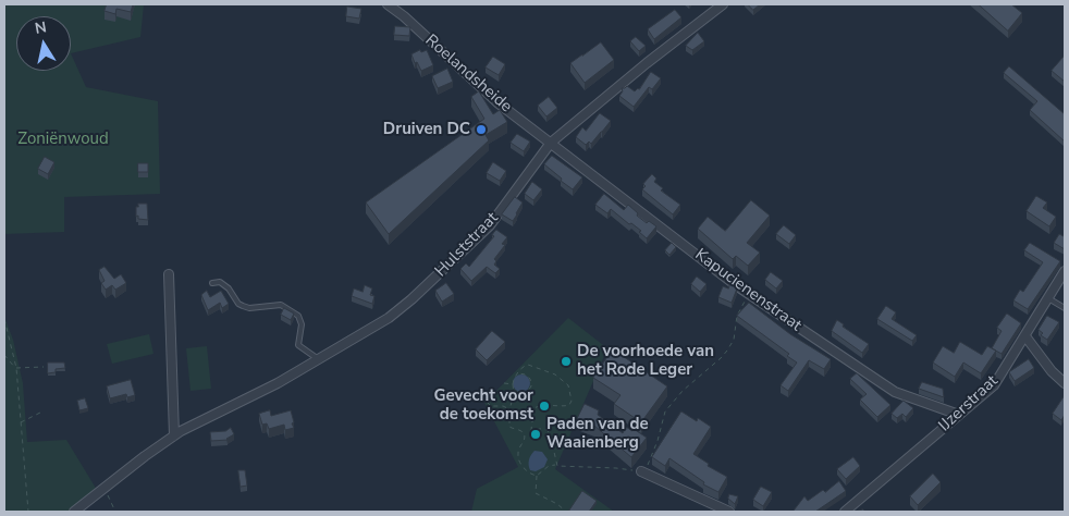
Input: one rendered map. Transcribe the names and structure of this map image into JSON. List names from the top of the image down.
{
  "streets": {
    "street": [
      "Roelandsheide",
      "Hulststraat",
      "Kapucienenstraat",
      "IJzerstraat"
    ]
  },
  "crossings": [
    ["Roelandsheide", "Hulststraat"],
    ["Roelandsheide", "Kapucienenstraat"],
    ["Hulststraat", "Kapucienenstraat"],
    ["Kapucienenstraat", "IJzerstraat"]
  ],
  "parks": ["Zoniënwoud"],
  "places": [
    "Druiven DC",
    "De voorhoede van het Rode Leger",
    "Gevecht voor de toekomst",
    "Paden van de Waaienberg"
  ],
  "north": "top"
}
